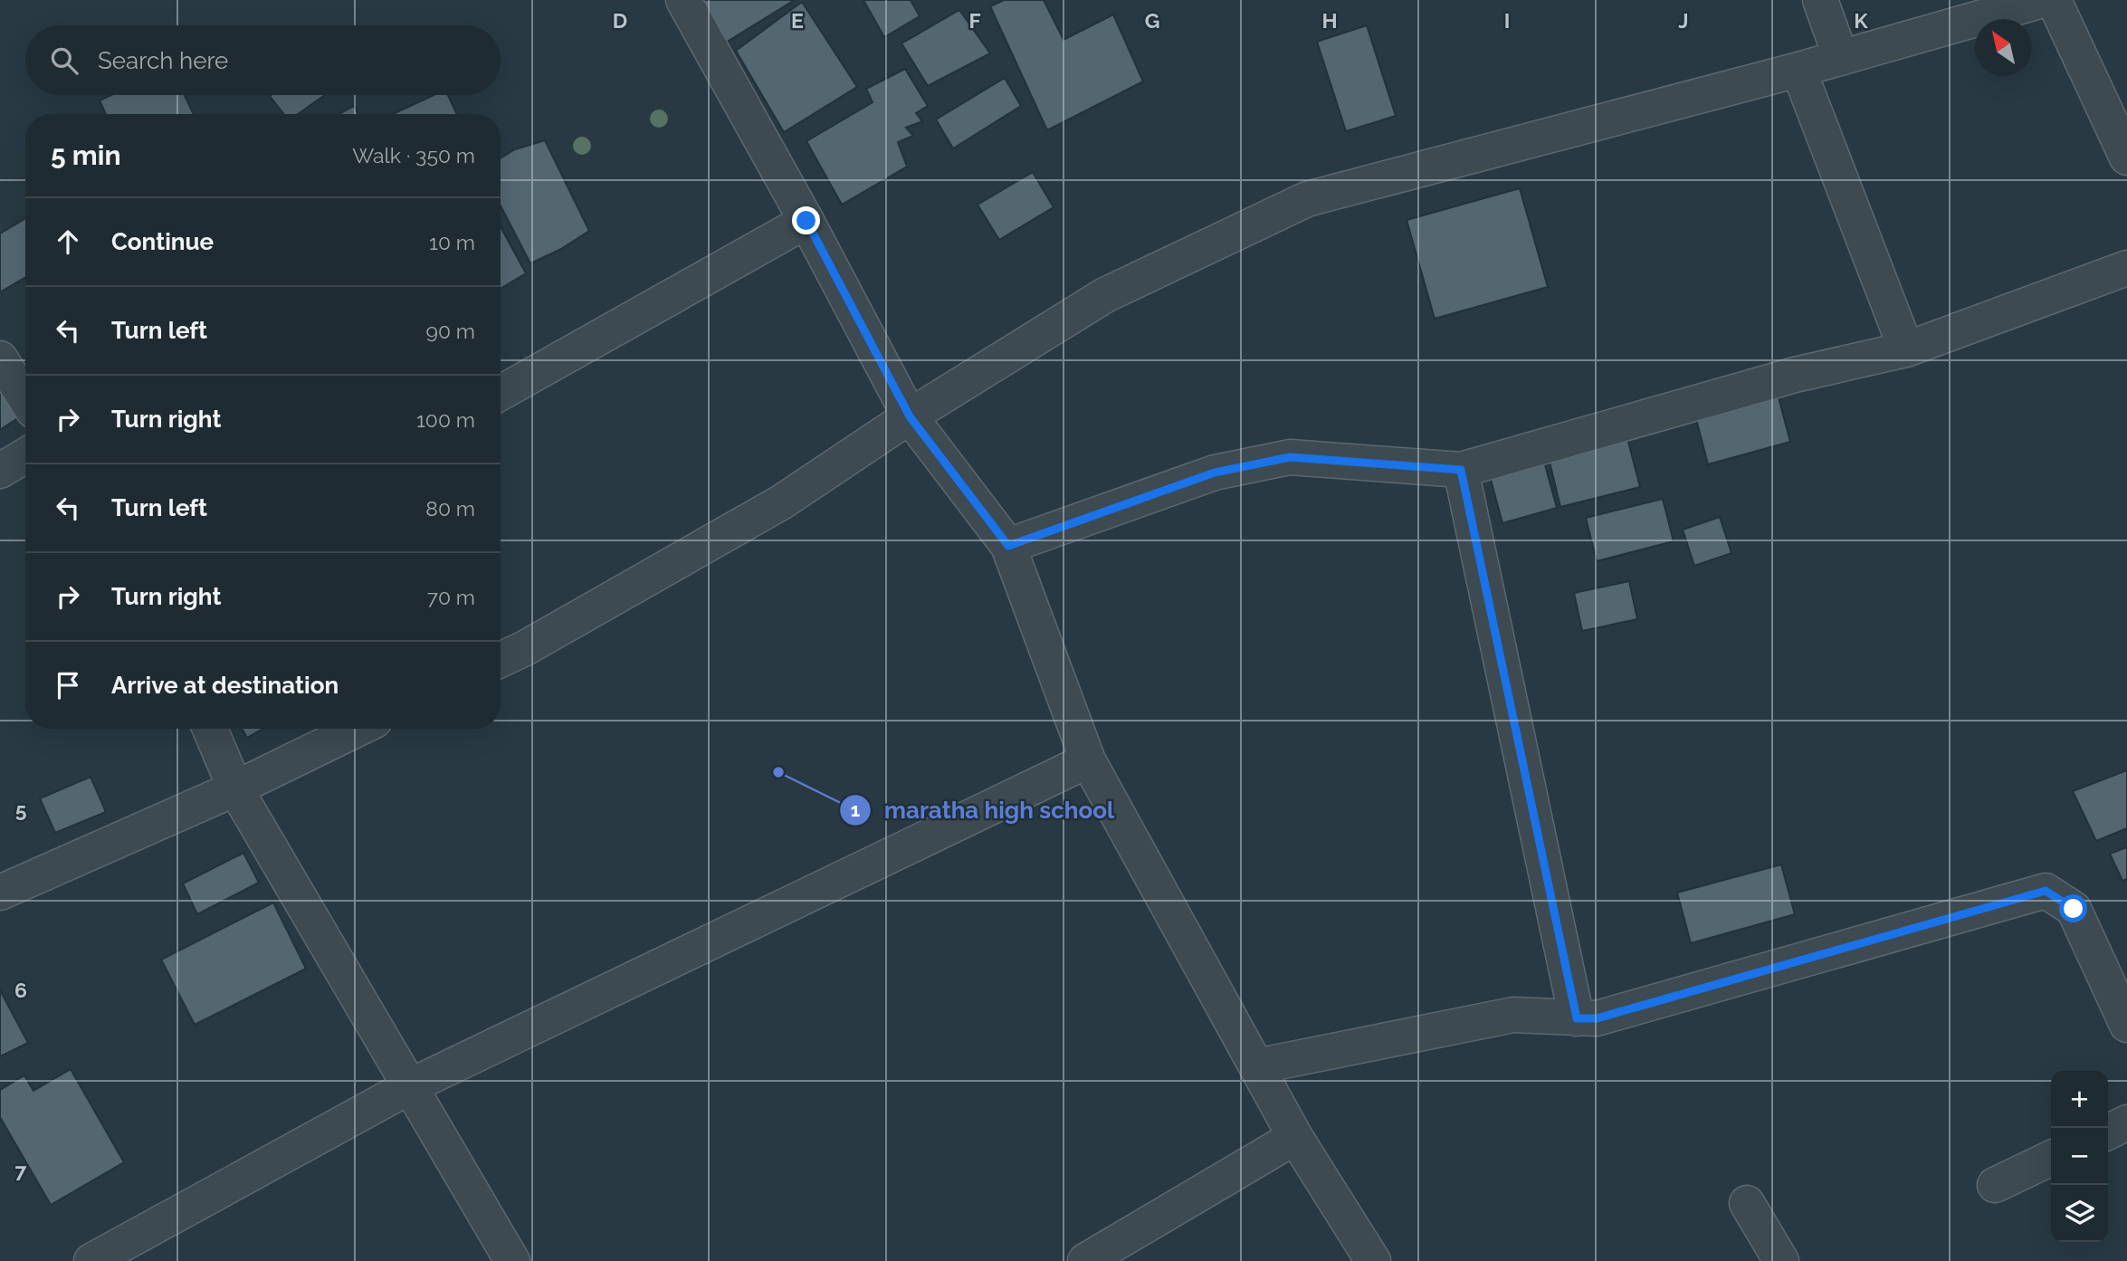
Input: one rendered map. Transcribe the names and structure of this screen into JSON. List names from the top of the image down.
{
  "places": ["maratha high school"],
  "north": "top left",
  "page": {
    "search": "Search here",
    "heading": ["5 min", "Walk · 350 m"],
    "list": [
      ["Continue", "10 m"],
      ["Turn left", "90 m"],
      ["Turn right", "100 m"],
      ["Turn left", "80 m"],
      ["Turn right", "70 m"],
      "Arrive at destination"
    ],
    "map_buttons": ["+", "−"]
  },
  "grid": {
    "columns": [
      "D",
      "E",
      "F",
      "G",
      "H",
      "I",
      "J",
      "K"
    ],
    "rows": ["5", "6", "7"]
  }
}
